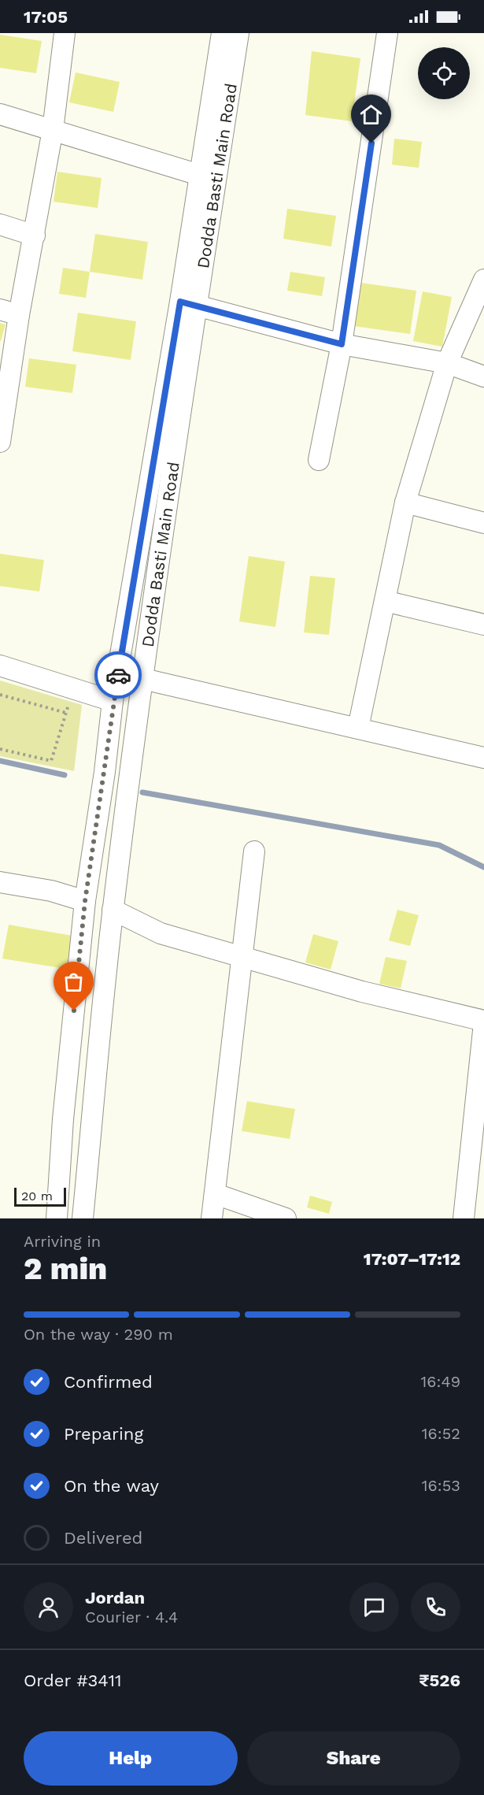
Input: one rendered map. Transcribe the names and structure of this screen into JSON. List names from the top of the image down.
{
  "streets": {
    "street": ["Dodda Basti Main Road"]
  },
  "scale_bar": "20 m",
  "page": {
    "status": "17:05",
    "scale": "20 m",
    "heading": ["2 min", "Arriving in", "17:07–17:12"],
    "panel": [
      "Jordan",
      "Courier · 4.4",
      "Order #3411",
      "₹526"
    ],
    "bar": "On the way · 290 m",
    "list": [
      ["Confirmed", "16:49"],
      ["Preparing", "16:52"],
      ["On the way", "16:53"],
      "Delivered"
    ],
    "buttons": ["Help", "Share"]
  }
}
